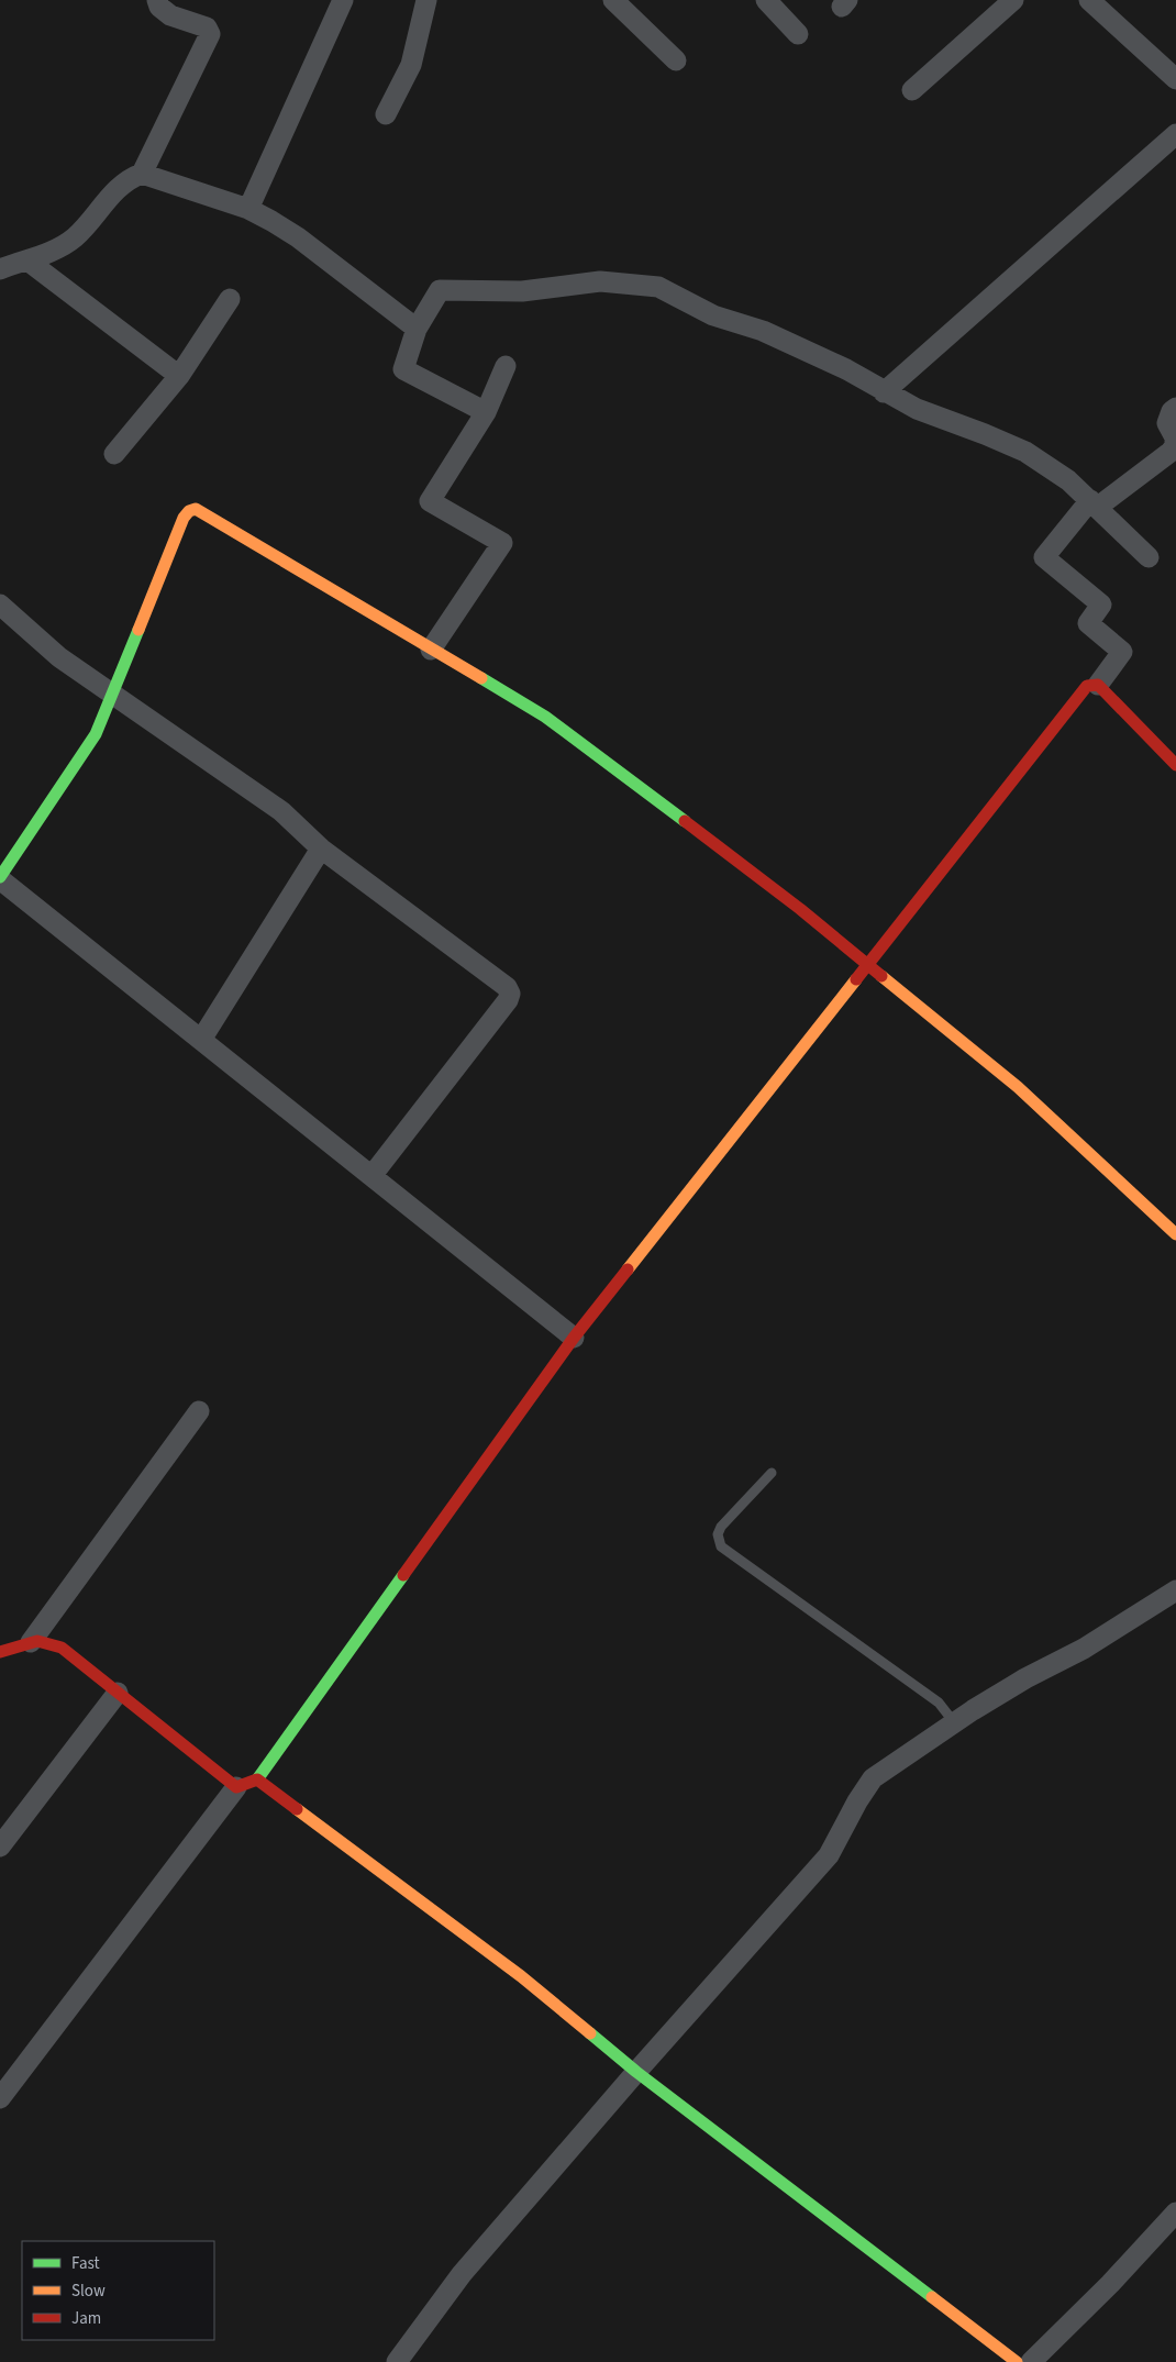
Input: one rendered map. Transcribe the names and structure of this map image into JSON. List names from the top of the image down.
{
  "legend": ["Fast", "Slow", "Jam"]
}
